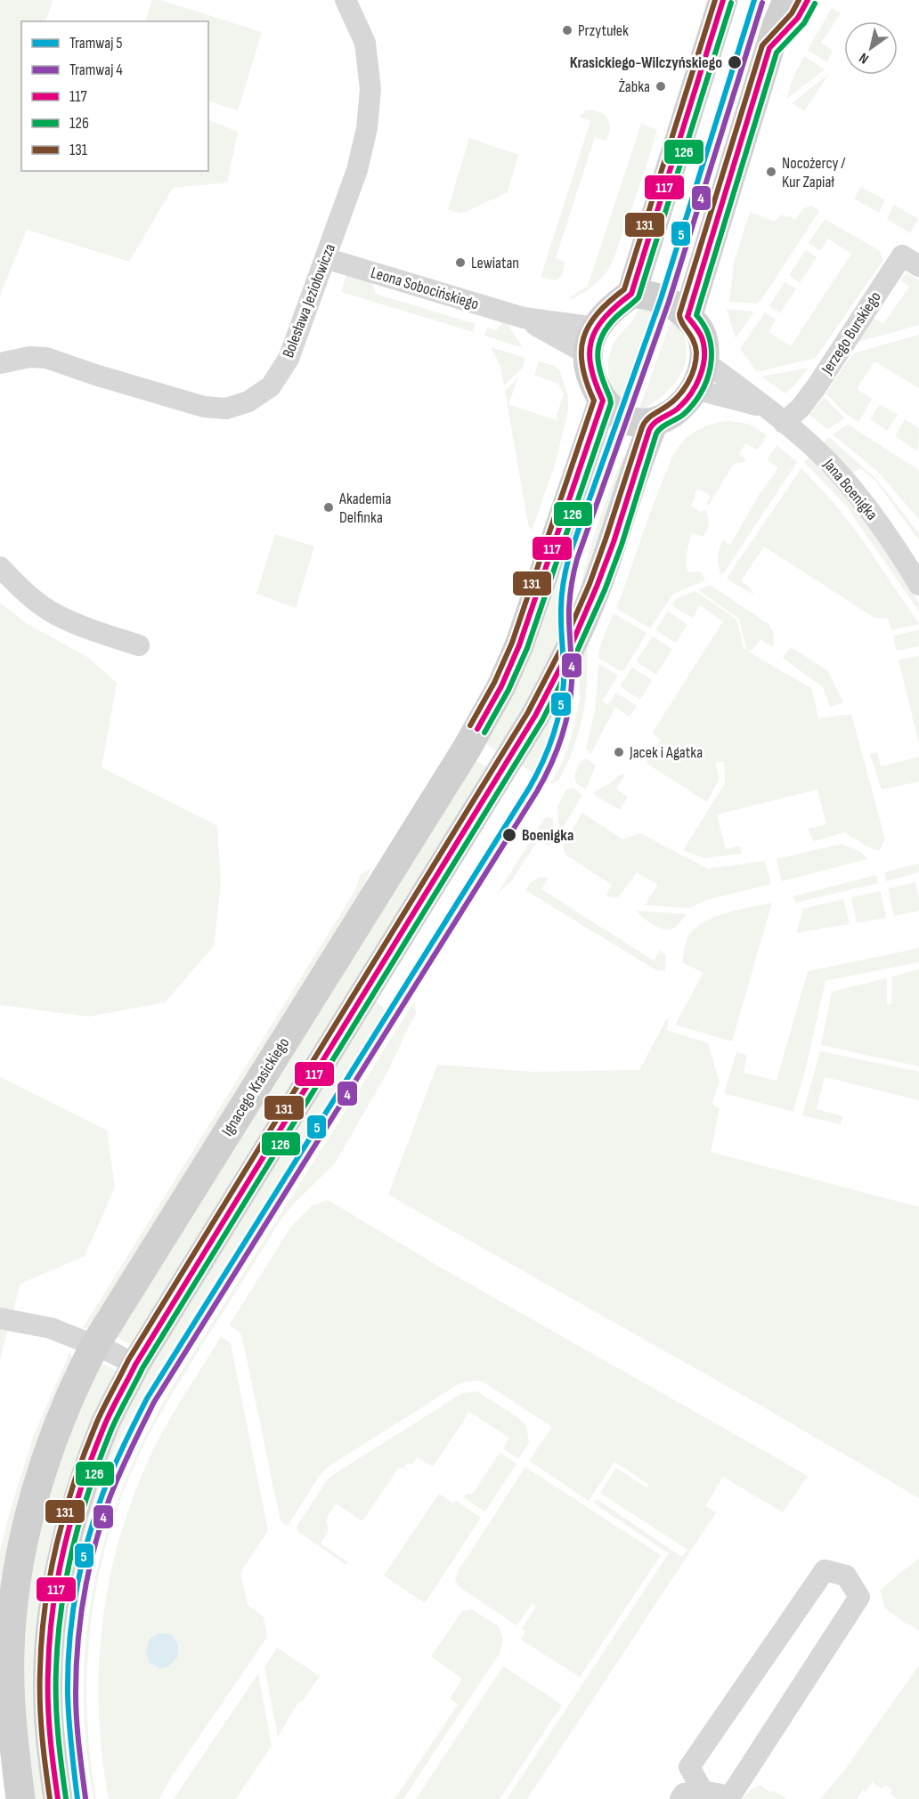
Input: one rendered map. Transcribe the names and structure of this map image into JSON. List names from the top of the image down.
{
  "streets": {
    "main road": ["Ignacego Krasickiego"],
    "street": [
      "Leona Sobocińskiego",
      "Bolesława Jeziołowicza",
      "Jerzego Burskiego",
      "Jana Boenigka"
    ]
  },
  "crossings": [
    ["Leona Sobocińskiego", "Bolesława Jeziołowicza"],
    ["Leona Sobocińskiego", "Jana Boenigka"],
    ["Leona Sobocińskiego", "Ignacego Krasickiego"],
    ["Jerzego Burskiego", "Jana Boenigka"],
    ["Jana Boenigka", "Ignacego Krasickiego"]
  ],
  "places": [
    "Przytułek",
    "Krasickiego-Wilczyńskiego",
    "Żabka",
    "Nocożercy / Kur Zapiał",
    "Lewiatan",
    "Akademia Delfinka",
    "Jacek i Agatka",
    "Boenigka"
  ],
  "lines": [
    "tram line 5",
    "transit line 117",
    "transit line 131",
    "tram line 4",
    "transit line 126"
  ],
  "legend": [
    "Tramwaj 5",
    "Tramwaj 4",
    "117",
    "126",
    "131"
  ],
  "north": "bottom left"
}
